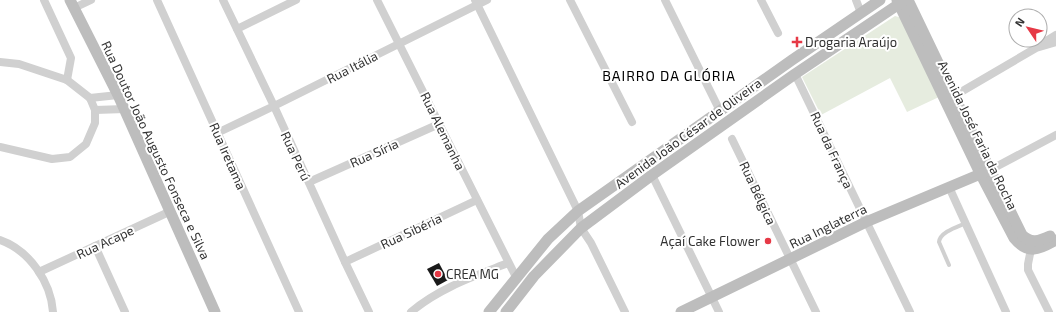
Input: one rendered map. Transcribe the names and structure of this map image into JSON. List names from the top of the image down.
{
  "streets": {
    "street": [
      "Rua Itália",
      "Rua Alemanha",
      "Avenida João César de Oliveira",
      "Avenida José Faria da Rocha",
      "Rua Doutor João Augusto Fonseca e Silva",
      "Rua da França",
      "Rua Síria",
      "Rua Iretama",
      "Rua Perú",
      "Rua Bélgica",
      "Rua Inglaterra",
      "Rua Sibéria",
      "Rua Acape"
    ]
  },
  "crossings": [
    ["Rua Itália", "Rua Alemanha"],
    ["Rua Itália", "Rua Iretama"],
    ["Rua Itália", "Rua Perú"],
    ["Rua Alemanha", "Avenida João César de Oliveira"],
    ["Rua Alemanha", "Rua Síria"],
    ["Rua Alemanha", "Rua Sibéria"],
    ["Avenida João César de Oliveira", "Avenida José Faria da Rocha"],
    ["Avenida João César de Oliveira", "Rua da França"],
    ["Avenida José Faria da Rocha", "Rua Inglaterra"],
    ["Rua Doutor João Augusto Fonseca e Silva", "Rua Acape"],
    ["Rua da França", "Rua Inglaterra"],
    ["Rua Síria", "Rua Perú"],
    ["Rua Perú", "Rua Sibéria"],
    ["Rua Bélgica", "Rua Inglaterra"]
  ],
  "districts": ["BAIRRO DA GLÓRIA"],
  "places": {
    "health": ["Drogaria Araújo"],
    "other": ["Açaí Cake Flower", "CREA MG"]
  },
  "north": "top left"
}
